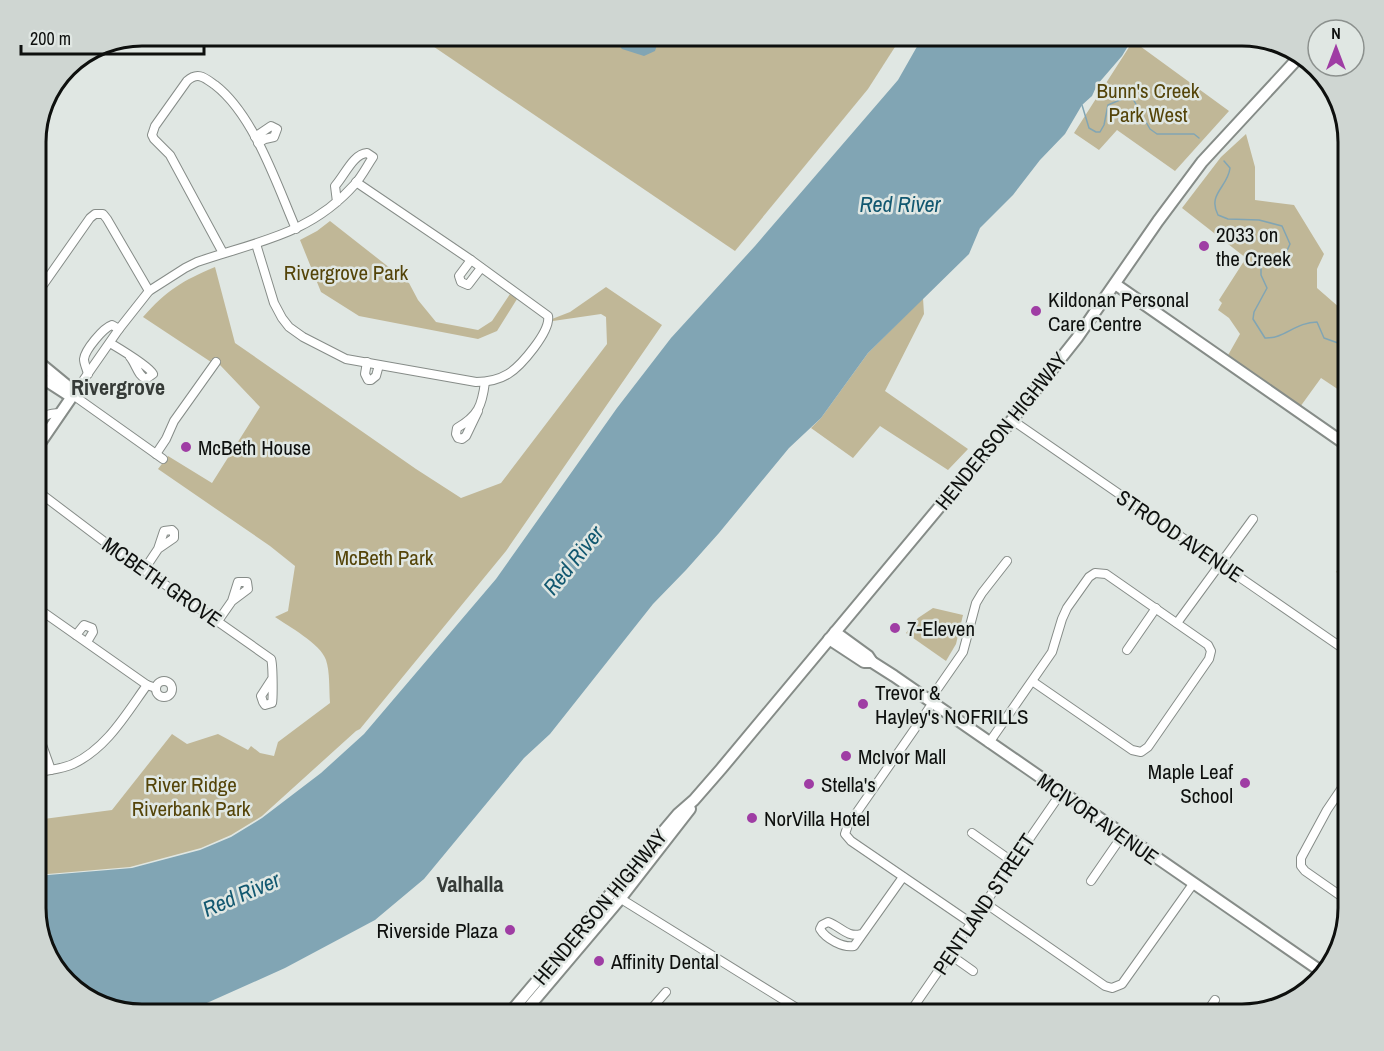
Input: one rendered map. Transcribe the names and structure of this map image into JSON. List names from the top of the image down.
{
  "streets": {
    "main road": ["HENDERSON HIGHWAY", "MCIVOR AVENUE"],
    "street": ["STROOD AVENUE", "MCBETH GROVE", "PENTLAND STREET"]
  },
  "crossings": [
    ["HENDERSON HIGHWAY", "STROOD AVENUE"],
    ["HENDERSON HIGHWAY", "MCIVOR AVENUE"],
    ["MCIVOR AVENUE", "PENTLAND STREET"]
  ],
  "districts": ["Rivergrove", "Valhalla"],
  "water": ["Red River"],
  "parks": [
    "Bunn's Creek Park West",
    "Rivergrove Park",
    "McBeth Park",
    "River Ridge Riverbank Park"
  ],
  "places": [
    "2033 on the Creek",
    "Kildonan Personal Care Centre",
    "McBeth House",
    "7-Eleven",
    "Trevor & Hayley's NOFRILLS",
    "McIvor Mall",
    "Maple Leaf School",
    "Stella's",
    "NorVilla Hotel",
    "Riverside Plaza",
    "Affinity Dental"
  ],
  "scale_bar": "200 m",
  "north": "top"
}
